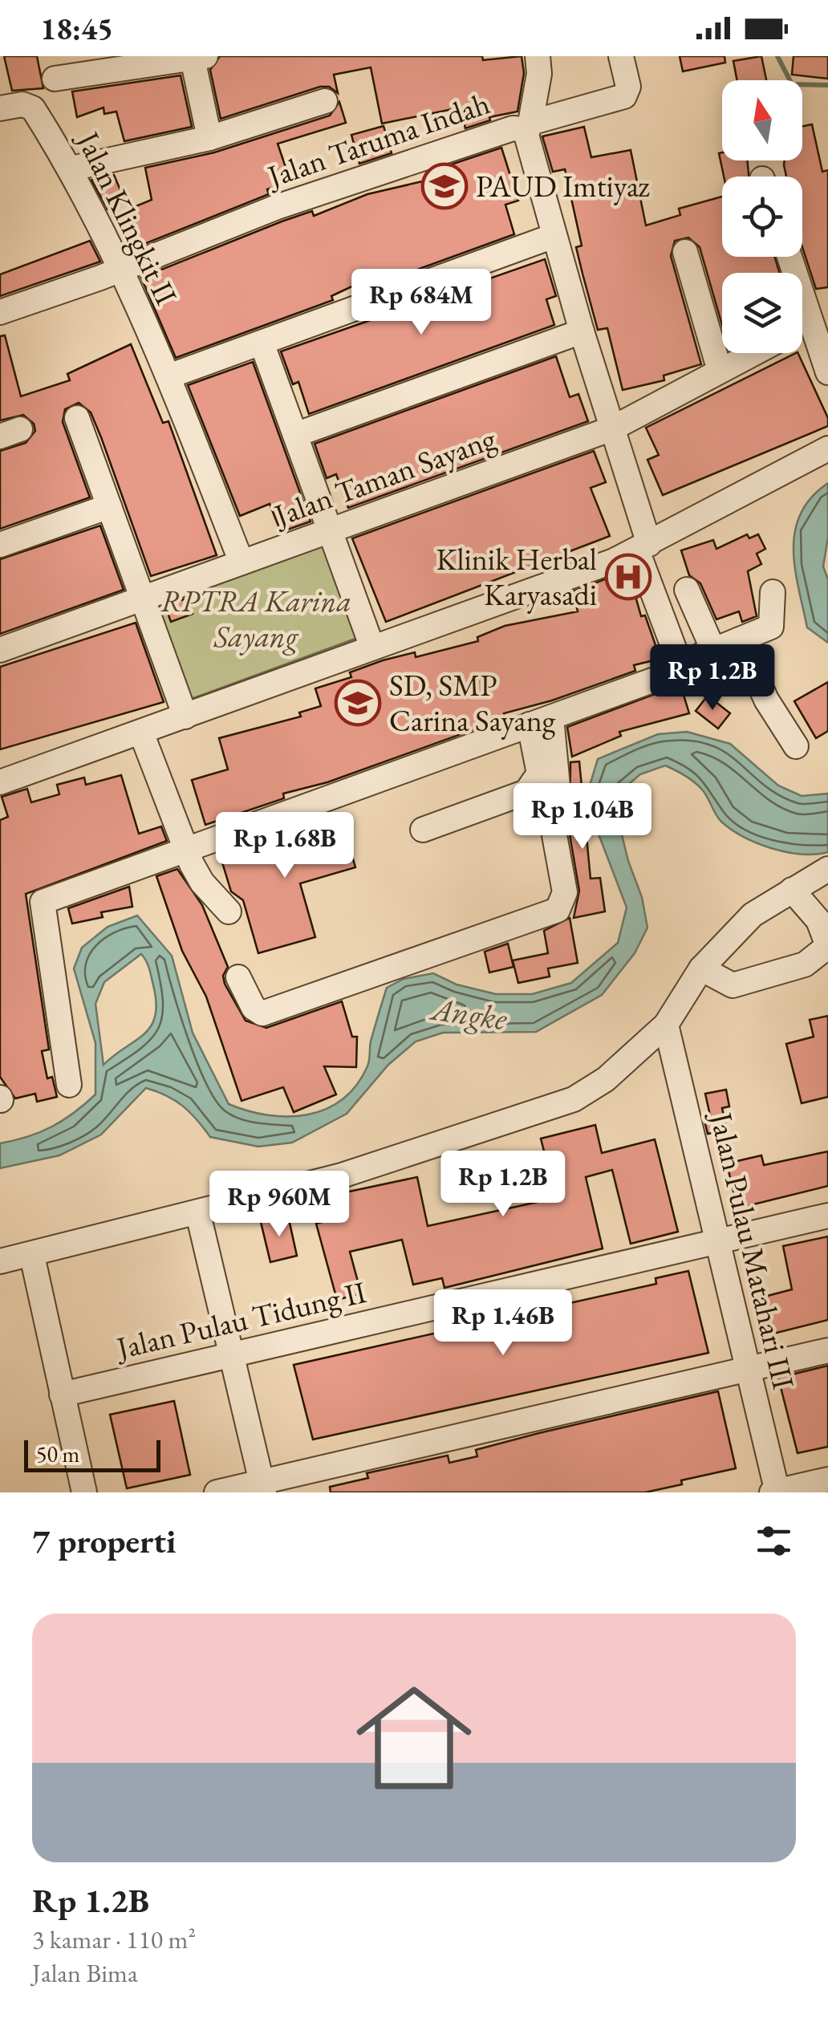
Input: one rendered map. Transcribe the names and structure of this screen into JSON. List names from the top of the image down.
{
  "streets": {
    "street": [
      "Jalan Taruma Indah",
      "Jalan Klingkit II",
      "Jalan Taman Sayang",
      "Jalan Pulau Matahari III",
      "Jalan Pulau Tidung II"
    ]
  },
  "crossings": [
    ["Jalan Taruma Indah", "Jalan Klingkit II"],
    ["Jalan Taruma Indah", "Jalan Taman Sayang"],
    ["Jalan Klingkit II", "Jalan Taman Sayang"],
    ["Jalan Pulau Matahari III", "Jalan Pulau Tidung II"]
  ],
  "water": ["Angke"],
  "parks": ["RPTRA Karina Sayang"],
  "places": {
    "school or university": ["PAUD Imtiyaz", "SD, SMP Carina Sayang"],
    "hospital": ["Klinik Herbal Karyasadi"]
  },
  "scale_bar": "50 m",
  "north": "top",
  "page": {
    "status": "18:45",
    "price": [
      "Rp 684M",
      "Rp 1.2B",
      "Rp 1.04B",
      "Rp 1.68B",
      "Rp 1.2B",
      "Rp 960M",
      "Rp 1.46B"
    ],
    "scale": "50 m",
    "heading": "7 properti",
    "list": [
      {
        "name": "Rp 1.2B",
        "note": "3 kamar · 110 m² · Jalan Bima"
      }
    ]
  }
}
